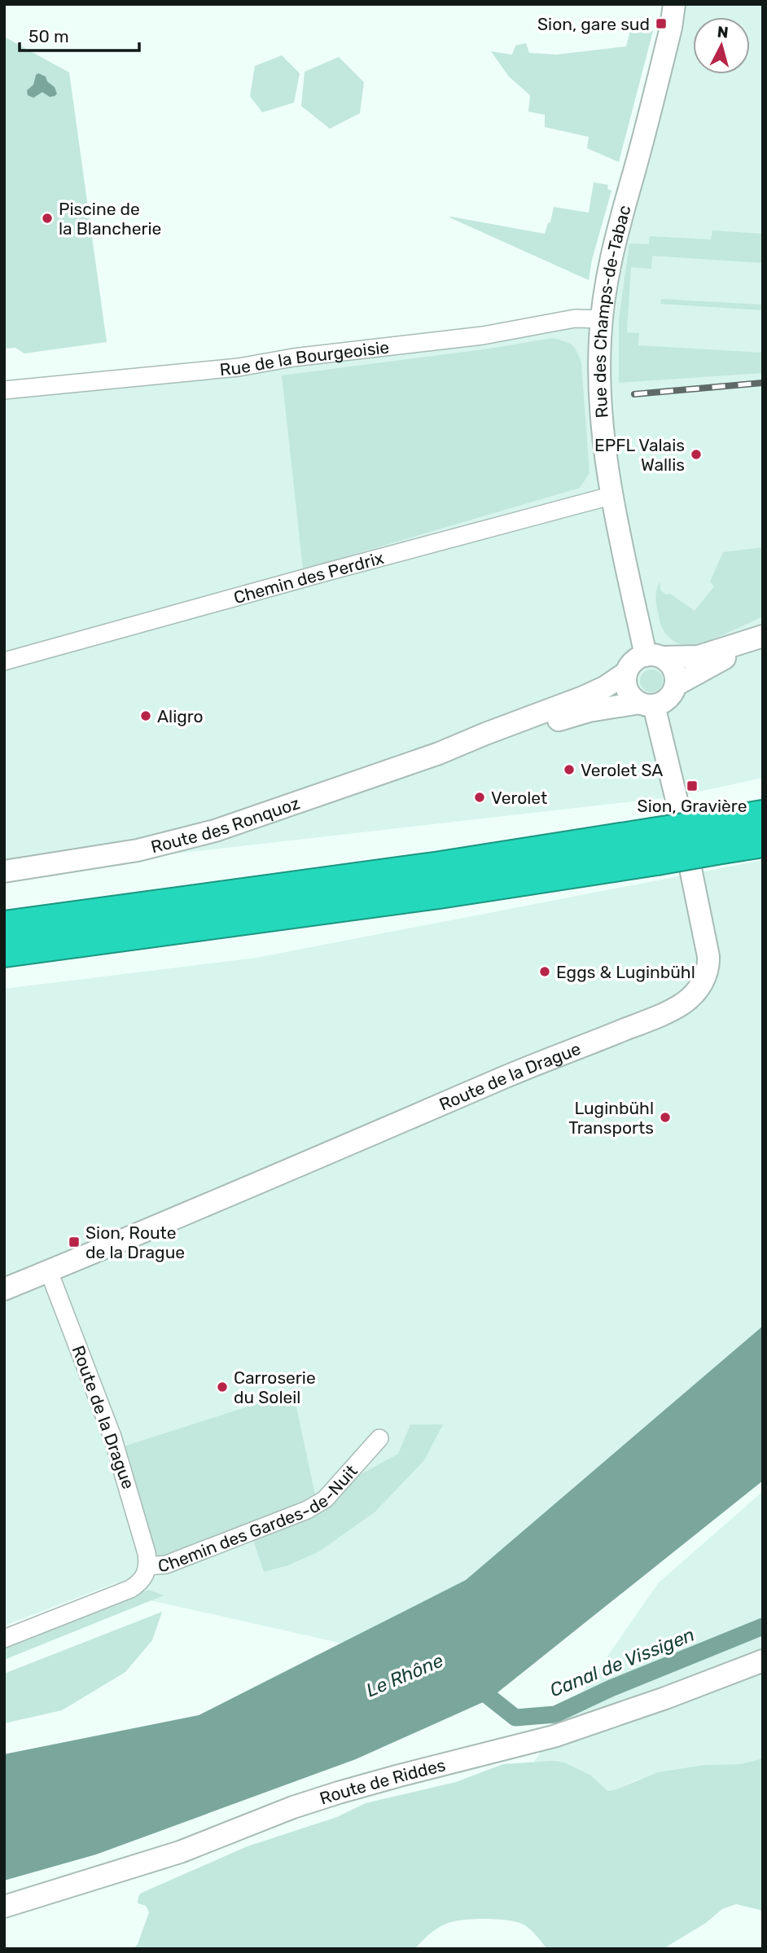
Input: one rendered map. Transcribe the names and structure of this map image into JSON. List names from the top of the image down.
{
  "streets": {
    "street": [
      "Rue des Champs-de-Tabac",
      "Rue de la Bourgeoisie",
      "Chemin des Perdrix",
      "Route des Ronquoz",
      "Route de la Drague",
      "Chemin des Gardes-de-Nuit",
      "Route de Riddes"
    ]
  },
  "crossings": [
    ["Rue des Champs-de-Tabac", "Rue de la Bourgeoisie"],
    ["Rue des Champs-de-Tabac", "Chemin des Perdrix"],
    ["Rue des Champs-de-Tabac", "Route des Ronquoz"],
    ["Rue des Champs-de-Tabac", "Route de la Drague"],
    ["Route des Ronquoz", "Route de la Drague"],
    ["Route de la Drague", "Chemin des Gardes-de-Nuit"]
  ],
  "water": ["Canal de Vissigen", "Le Rhône"],
  "places": {
    "transit": ["Sion, gare sud", "Sion, Gravière", "Sion, Route de la Drague"],
    "other": [
      "Piscine de la Blancherie",
      "EPFL Valais Wallis",
      "Aligro",
      "Verolet SA",
      "Verolet",
      "Eggs & Luginbühl",
      "Luginbühl Transports",
      "Carroserie du Soleil"
    ]
  },
  "scale_bar": "50 m",
  "north": "top"
}
